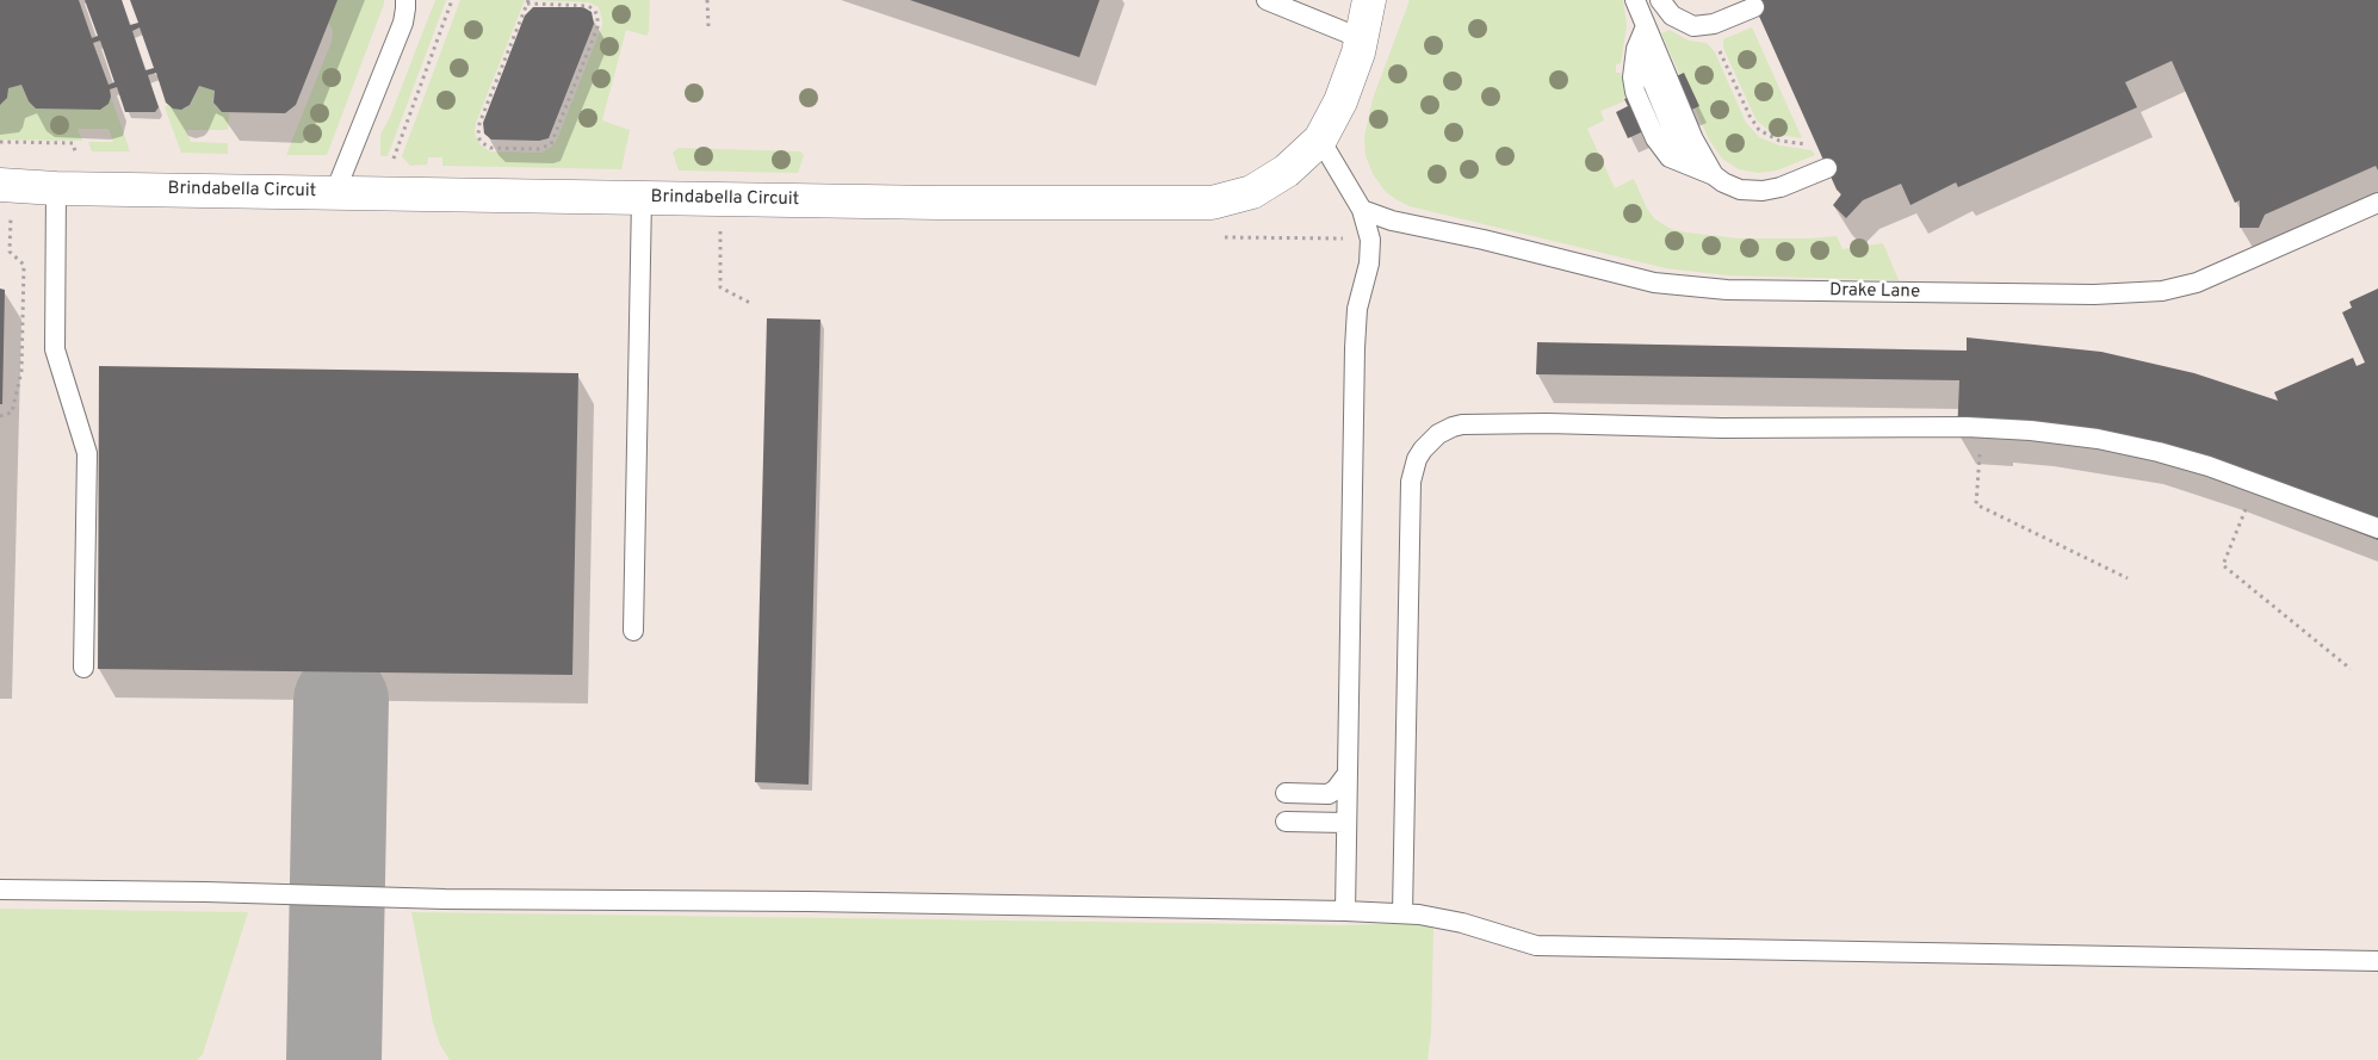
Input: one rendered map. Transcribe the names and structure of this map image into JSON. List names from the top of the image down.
{
  "streets": {
    "street": ["Brindabella Circuit"],
    "lane": ["Drake Lane"]
  }
}
